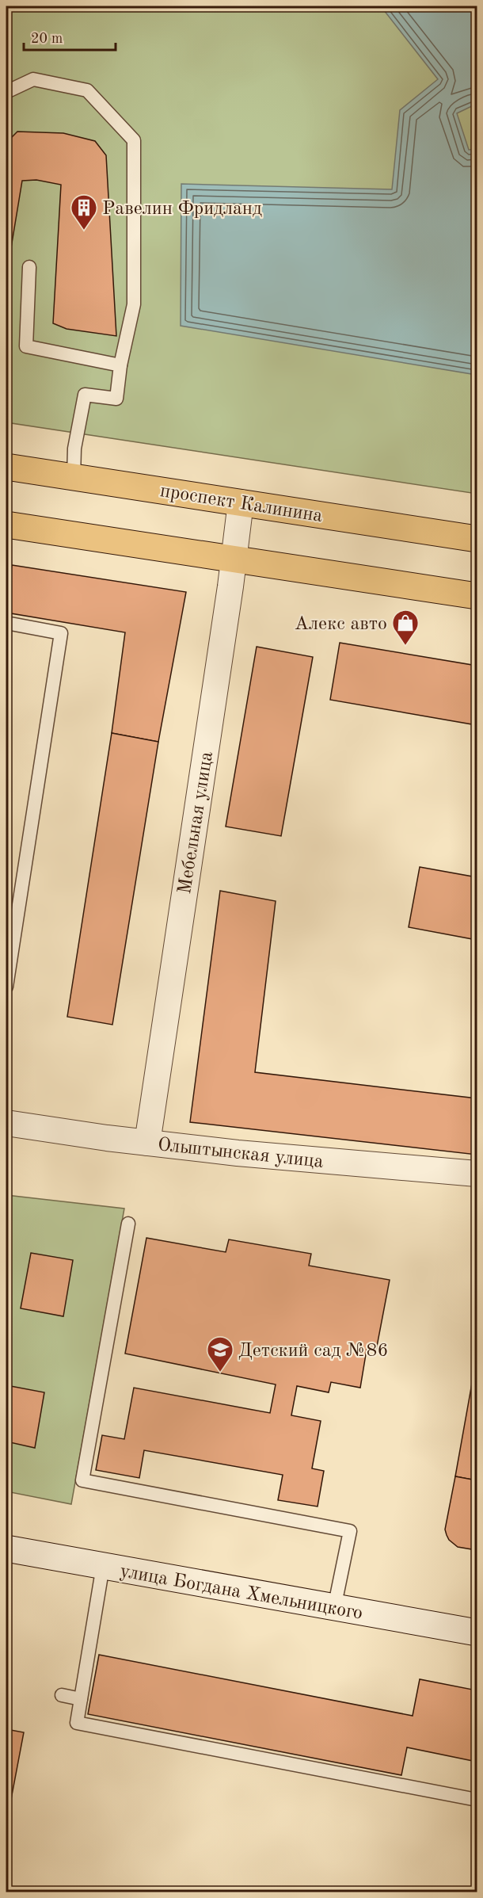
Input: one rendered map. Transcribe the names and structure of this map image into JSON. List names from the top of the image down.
{
  "streets": {
    "main road": ["проспект Калинина"],
    "street": ["Мебельная улица", "Ольштынская улица", "улица Богдана Хмельницкого"]
  },
  "crossings": [
    ["проспект Калинина", "Мебельная улица"],
    ["Мебельная улица", "Ольштынская улица"]
  ],
  "places": {
    "building": ["Равелин Фридланд"],
    "shop": ["Алекс авто"],
    "school or university": ["Детский сад №86"]
  },
  "scale_bar": "20 m"
}
